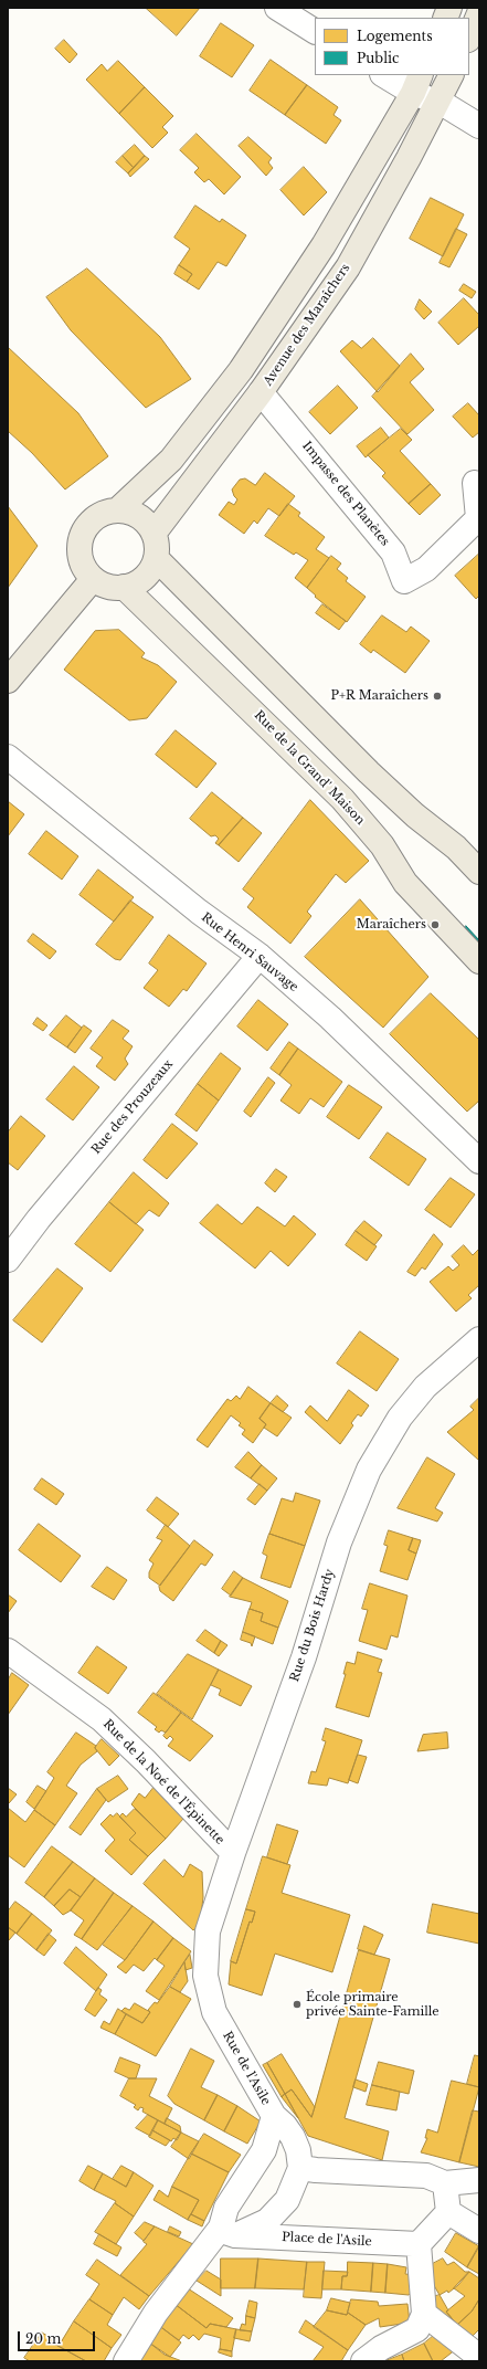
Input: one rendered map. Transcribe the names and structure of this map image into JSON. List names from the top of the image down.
{
  "streets": {
    "main road": ["Avenue des Maraîchers", "Rue de la Grand' Maison"],
    "street": [
      "Impasse des Planètes",
      "Rue Henri Sauvage",
      "Rue des Prouzeaux",
      "Rue du Bois Hardy",
      "Rue de la Noé de l'Épinette",
      "Rue de l'Asile",
      "Place de l'Asile"
    ]
  },
  "crossings": [
    ["Avenue des Maraîchers", "Impasse des Planètes"],
    ["Avenue des Maraîchers", "Rue de la Grand' Maison"],
    ["Rue Henri Sauvage", "Rue des Prouzeaux"],
    ["Rue du Bois Hardy", "Rue de la Noé de l'Épinette"],
    ["Rue du Bois Hardy", "Rue de l'Asile"],
    ["Rue de l'Asile", "Place de l'Asile"]
  ],
  "places": ["P+R Maraîchers", "Maraîchers", "École primaire privée Sainte-Famille"],
  "legend": ["Logements", "Public"],
  "scale_bar": "20 m"
}
